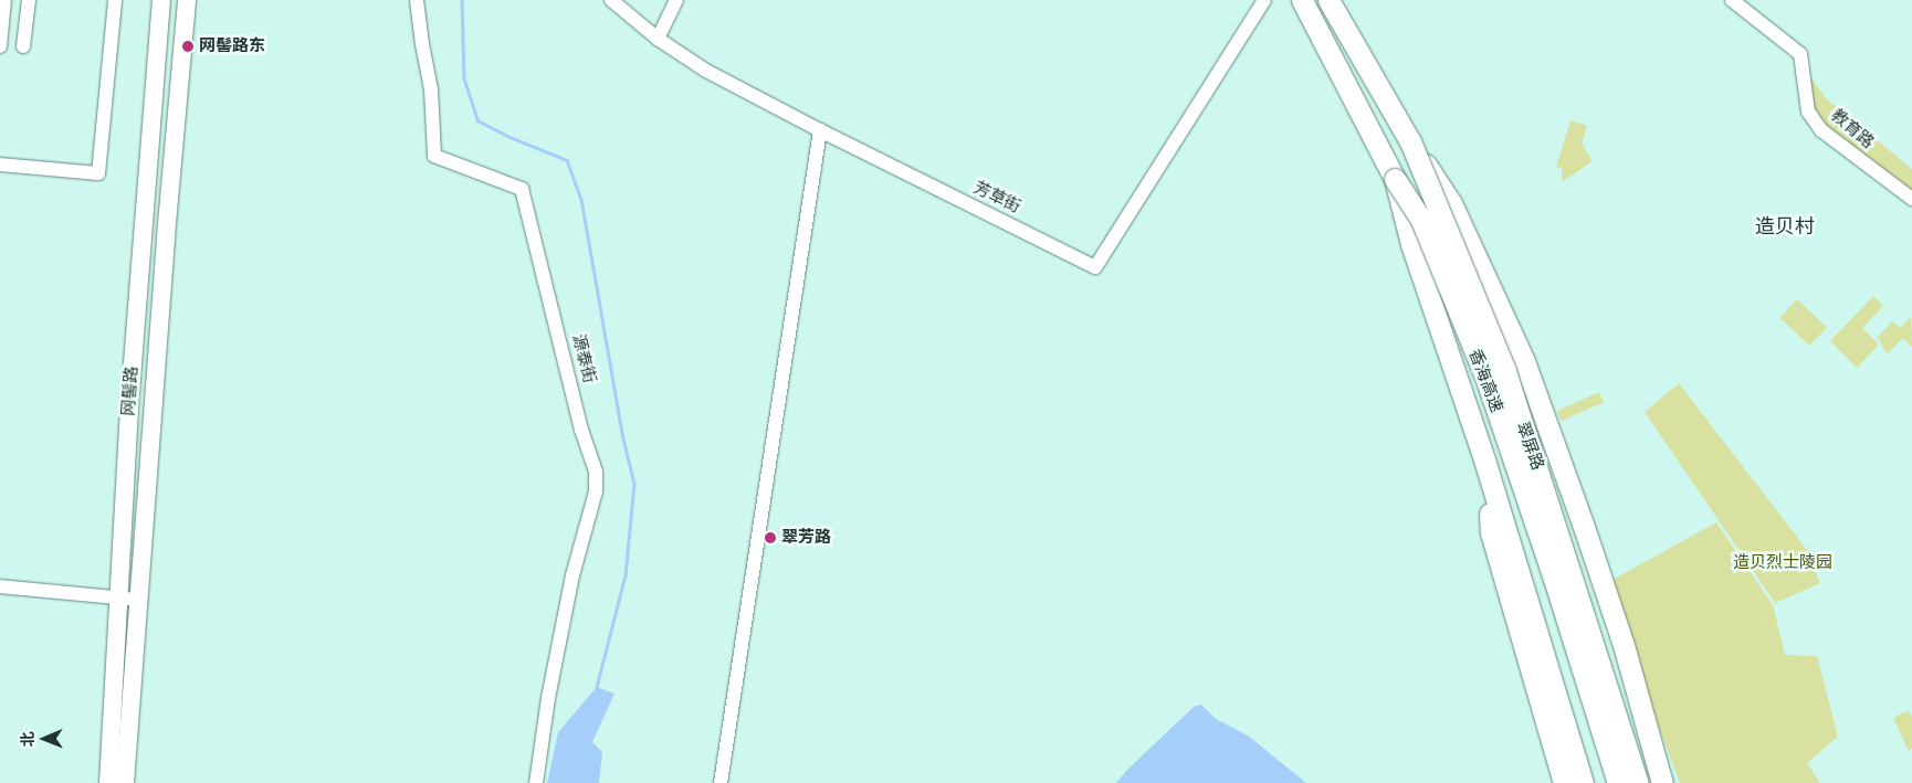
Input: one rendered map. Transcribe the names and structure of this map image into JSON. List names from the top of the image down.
{
  "streets": {
    "highway": ["香海高速"],
    "main road": ["网髻路", "翠屏路"],
    "street": ["教育路", "芳草街", "源泰街"]
  },
  "crossings": [
    ["香海高速", "翠屏路"]
  ],
  "districts": ["造贝村"],
  "parks": ["造贝烈士陵园"],
  "places": ["网髻路东", "翠芳路"],
  "north": "left"
}
